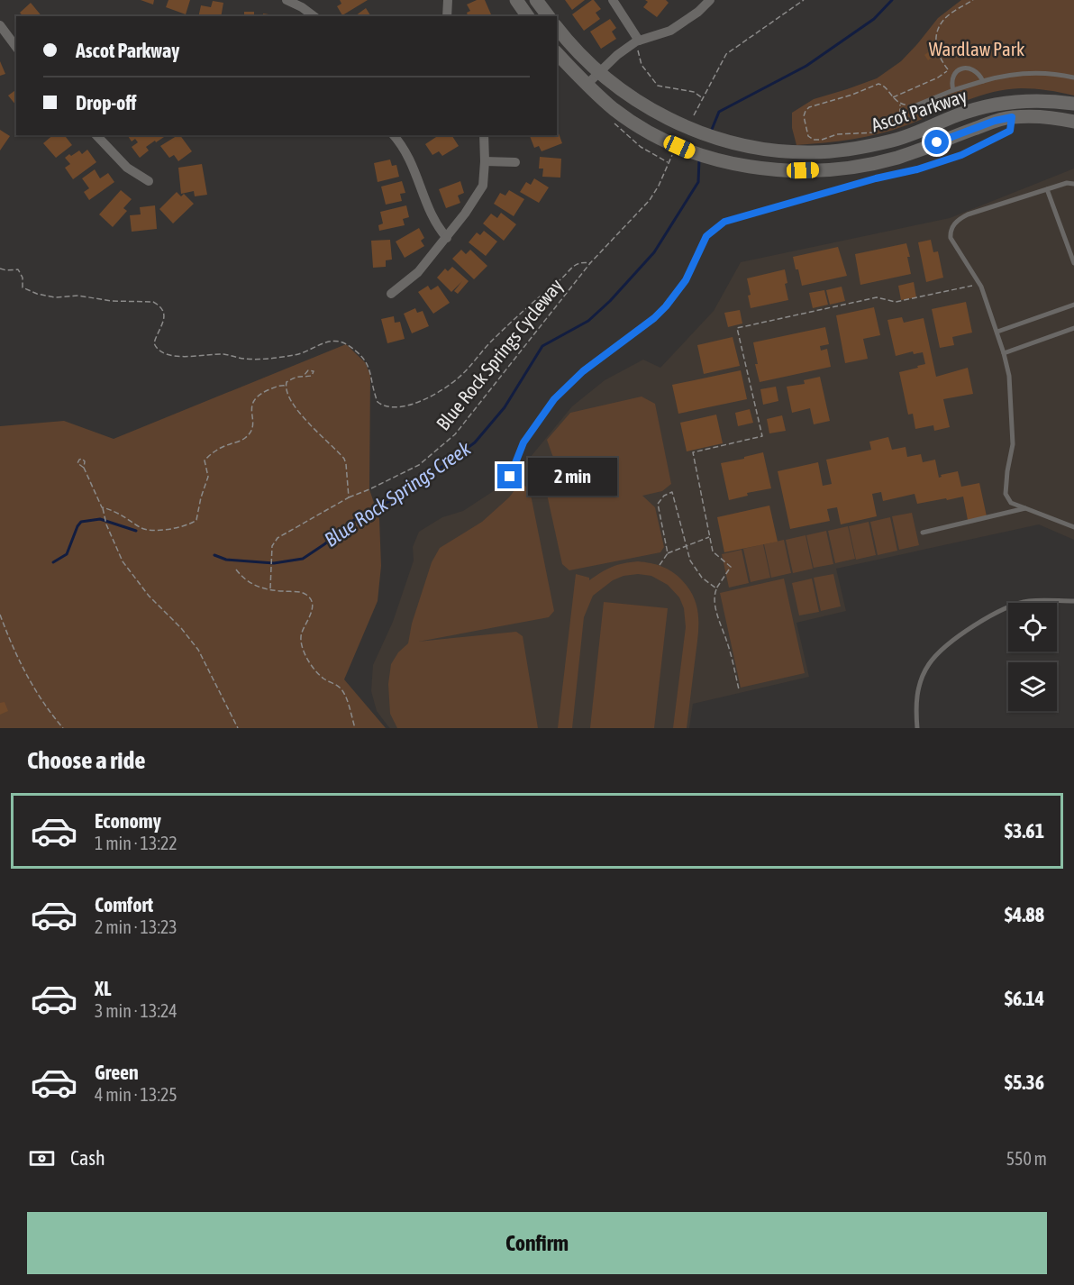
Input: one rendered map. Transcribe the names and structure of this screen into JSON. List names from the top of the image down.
{
  "streets": {
    "main road": ["Ascot Parkway"],
    "path": ["Blue Rock Springs Cycleway"]
  },
  "water": ["Blue Rock Springs Creek"],
  "parks": ["Wardlaw Park"],
  "page": {
    "banner": ["Ascot Parkway", "Drop-off"],
    "bubble": "2 min",
    "heading": "Choose a ride",
    "list": [
      {
        "name": "Economy",
        "note": "1 min · 13:22",
        "value": "$3.61"
      },
      {
        "name": "Comfort",
        "note": "2 min · 13:23",
        "value": "$4.88"
      },
      {
        "name": "XL",
        "note": "3 min · 13:24",
        "value": "$6.14"
      },
      {
        "name": "Green",
        "note": "4 min · 13:25",
        "value": "$5.36"
      }
    ],
    "pay": ["Cash", "550 m"],
    "buttons": "Confirm"
  }
}
